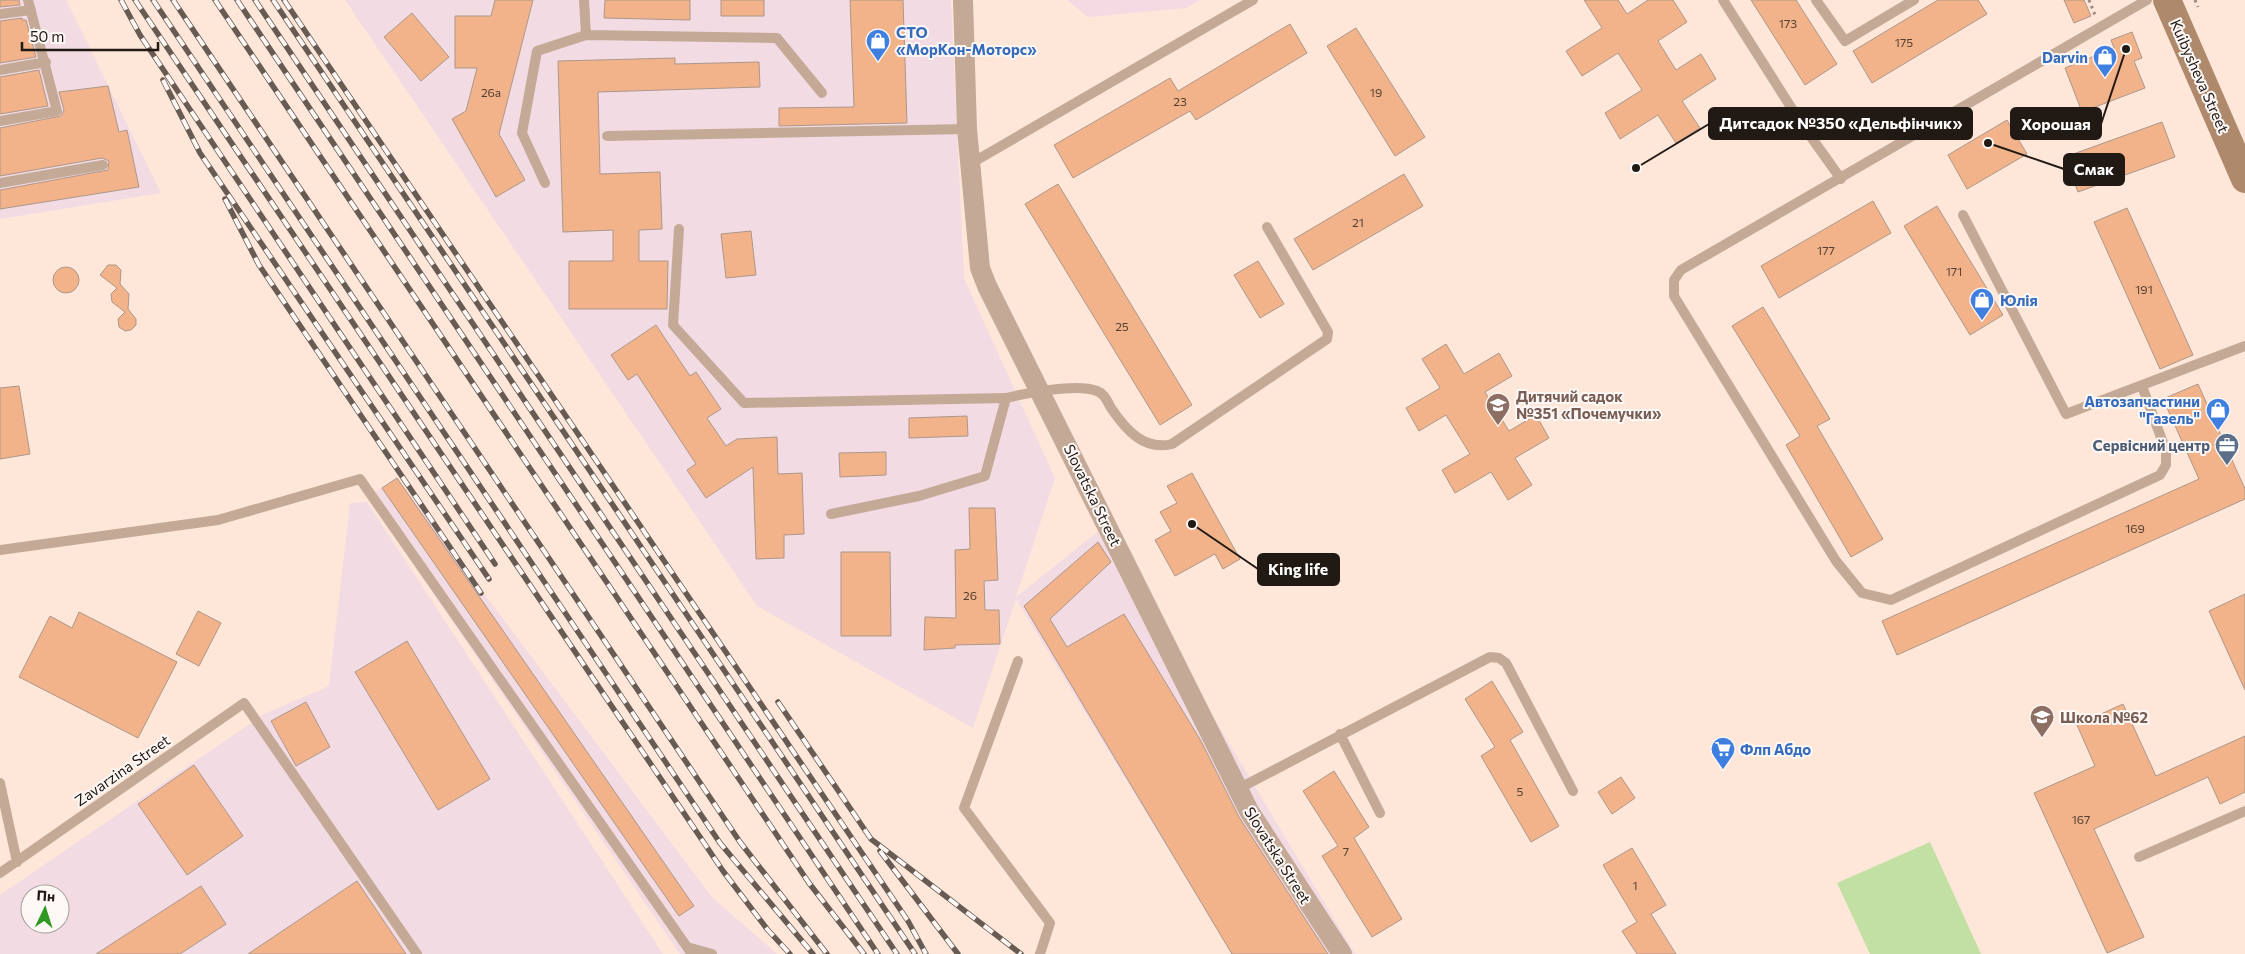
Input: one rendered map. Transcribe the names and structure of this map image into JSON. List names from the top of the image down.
{
  "streets": {
    "main road": ["Kuibysheva Street"],
    "street": ["Slovatska Street"],
    "lane": ["Zavarzina Street"]
  },
  "places": {
    "other": [
      "Хорошая",
      "Смак",
      "Дитсадок №350 «Дельфінчик»",
      "King life"
    ],
    "shop": [
      "СТО «МорКон-Моторс»",
      "Darvin",
      "Юлія",
      "Автозапчастини \"Газель\""
    ],
    "school or university": ["Дитячий садок №351 «Почемучки»", "Школа №62"],
    "office": ["Сервісний центр"],
    "supermarket": ["Флп Абдо"]
  },
  "house_numbers": [
    "173",
    "175",
    "26а",
    "19",
    "23",
    "21",
    "177",
    "171",
    "191",
    "25",
    "169",
    "26",
    "5",
    "167",
    "7",
    "1"
  ],
  "scale_bar": "50 m",
  "north": "top"
}
